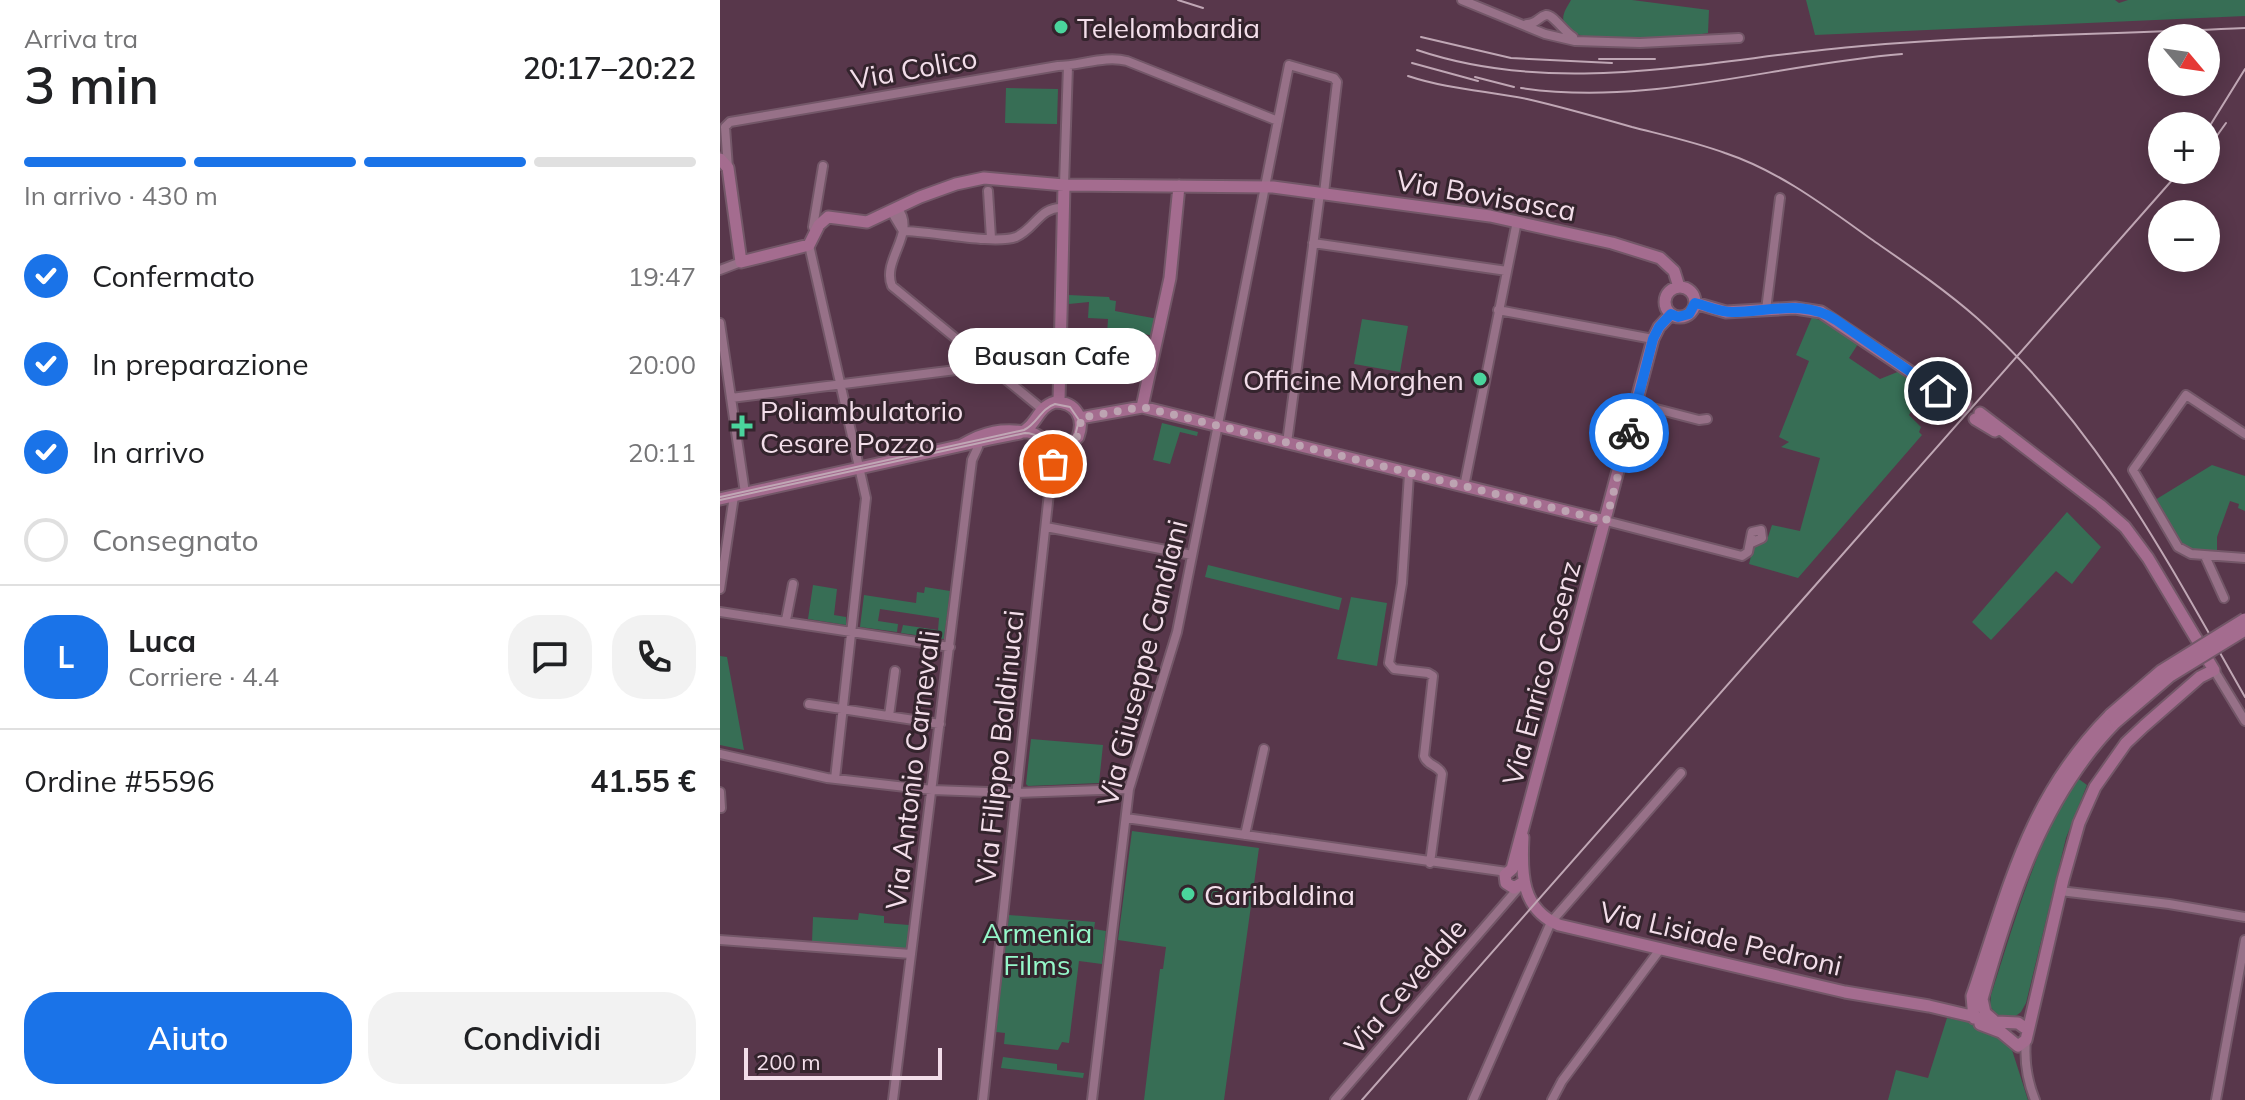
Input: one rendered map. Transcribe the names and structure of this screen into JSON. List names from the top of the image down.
{
  "streets": {
    "street": [
      "Via Colico",
      "Via Bovisasca",
      "Via Giuseppe Candiani",
      "Via Enrico Cosenz",
      "Via Filippo Baldinucci",
      "Via Antonio Carnevali",
      "Via Lisiade Pedroni",
      "Via Cevedale"
    ]
  },
  "crossings": [
    ["Via Colico", "Via Giuseppe Candiani"],
    ["Via Bovisasca", "Via Giuseppe Candiani"],
    ["Via Bovisasca", "Via Enrico Cosenz"],
    ["Via Enrico Cosenz", "Via Cevedale"]
  ],
  "parks": ["Armenia Films"],
  "places": {
    "other": [
      "Telelombardia",
      "Officine Morghen",
      "Bausan Cafe",
      "Garibaldina"
    ],
    "health": ["Poliambulatorio Cesare Pozzo"]
  },
  "scale_bar": "200 m",
  "north": "bottom right",
  "page": {
    "heading": ["3 min", "Arriva tra", "20:17–20:22"],
    "panel": [
      "Luca",
      "Corriere · 4.4",
      "Ordine #5596",
      "41.55 €"
    ],
    "map_buttons": ["+", "−"],
    "bar": "In arrivo · 430 m",
    "list": [
      ["Confermato", "19:47"],
      ["In preparazione", "20:00"],
      ["In arrivo", "20:11"],
      "Consegnato"
    ],
    "bubble": "Bausan Cafe",
    "round": "L",
    "buttons": ["Aiuto", "Condividi"],
    "scale": "200 m"
  }
}
